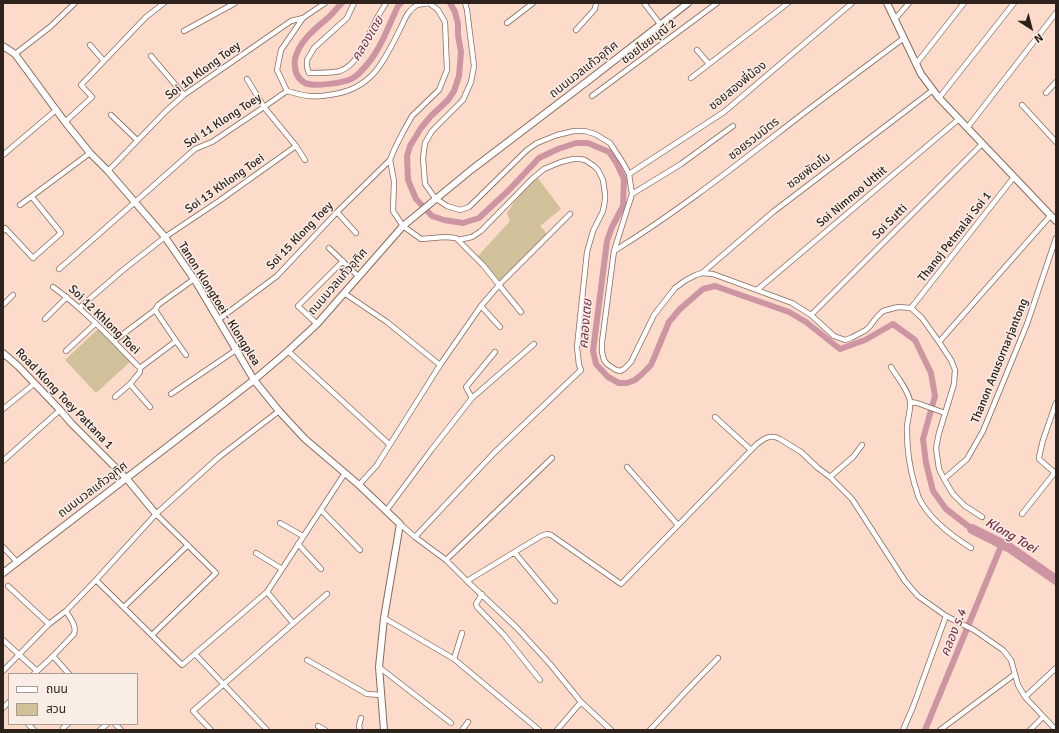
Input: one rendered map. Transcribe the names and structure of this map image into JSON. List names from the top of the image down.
{
  "streets": {
    "street": [
      "ซอยไชยมุณี 2",
      "ถนนนวลแก้วอุทิศ",
      "Soi 10 Klong Toey",
      "ซอยสองพี่น้อง",
      "Soi 11 Klong Toey",
      "ซอยรวมมิตร",
      "ซอยพัฒโน",
      "Soi 13 Khlong Toei",
      "Soi Nimnoo Uthit",
      "Soi Sutti",
      "Soi 15 Klong Toey",
      "Thanoj Petmalai Soi 1",
      "Tanon Klongtoei - Klongplea",
      "Soi 12 Khlong Toei",
      "Thanon Anusornarjantong",
      "Road Klong Toey Pattana 1"
    ]
  },
  "crossings": [
    ["ถนนนวลแก้วอุทิศ", "Tanon Klongtoei - Klongplea"],
    ["ถนนนวลแก้วอุทิศ", "Road Klong Toey Pattana 1"],
    ["Soi 10 Klong Toey", "Tanon Klongtoei - Klongplea"],
    ["Soi 11 Klong Toey", "Tanon Klongtoei - Klongplea"],
    ["ซอยรวมมิตร", "ซอยพัฒโน"],
    ["Soi 13 Khlong Toei", "Tanon Klongtoei - Klongplea"],
    ["Soi 13 Khlong Toei", "Soi 12 Khlong Toei"],
    ["Soi 15 Klong Toey", "Tanon Klongtoei - Klongplea"]
  ],
  "water": ["คลองเตย", "Klong Toei", "คลอง ร.4"],
  "legend": ["ถนน", "สวน"],
  "north": "bottom right"
}
